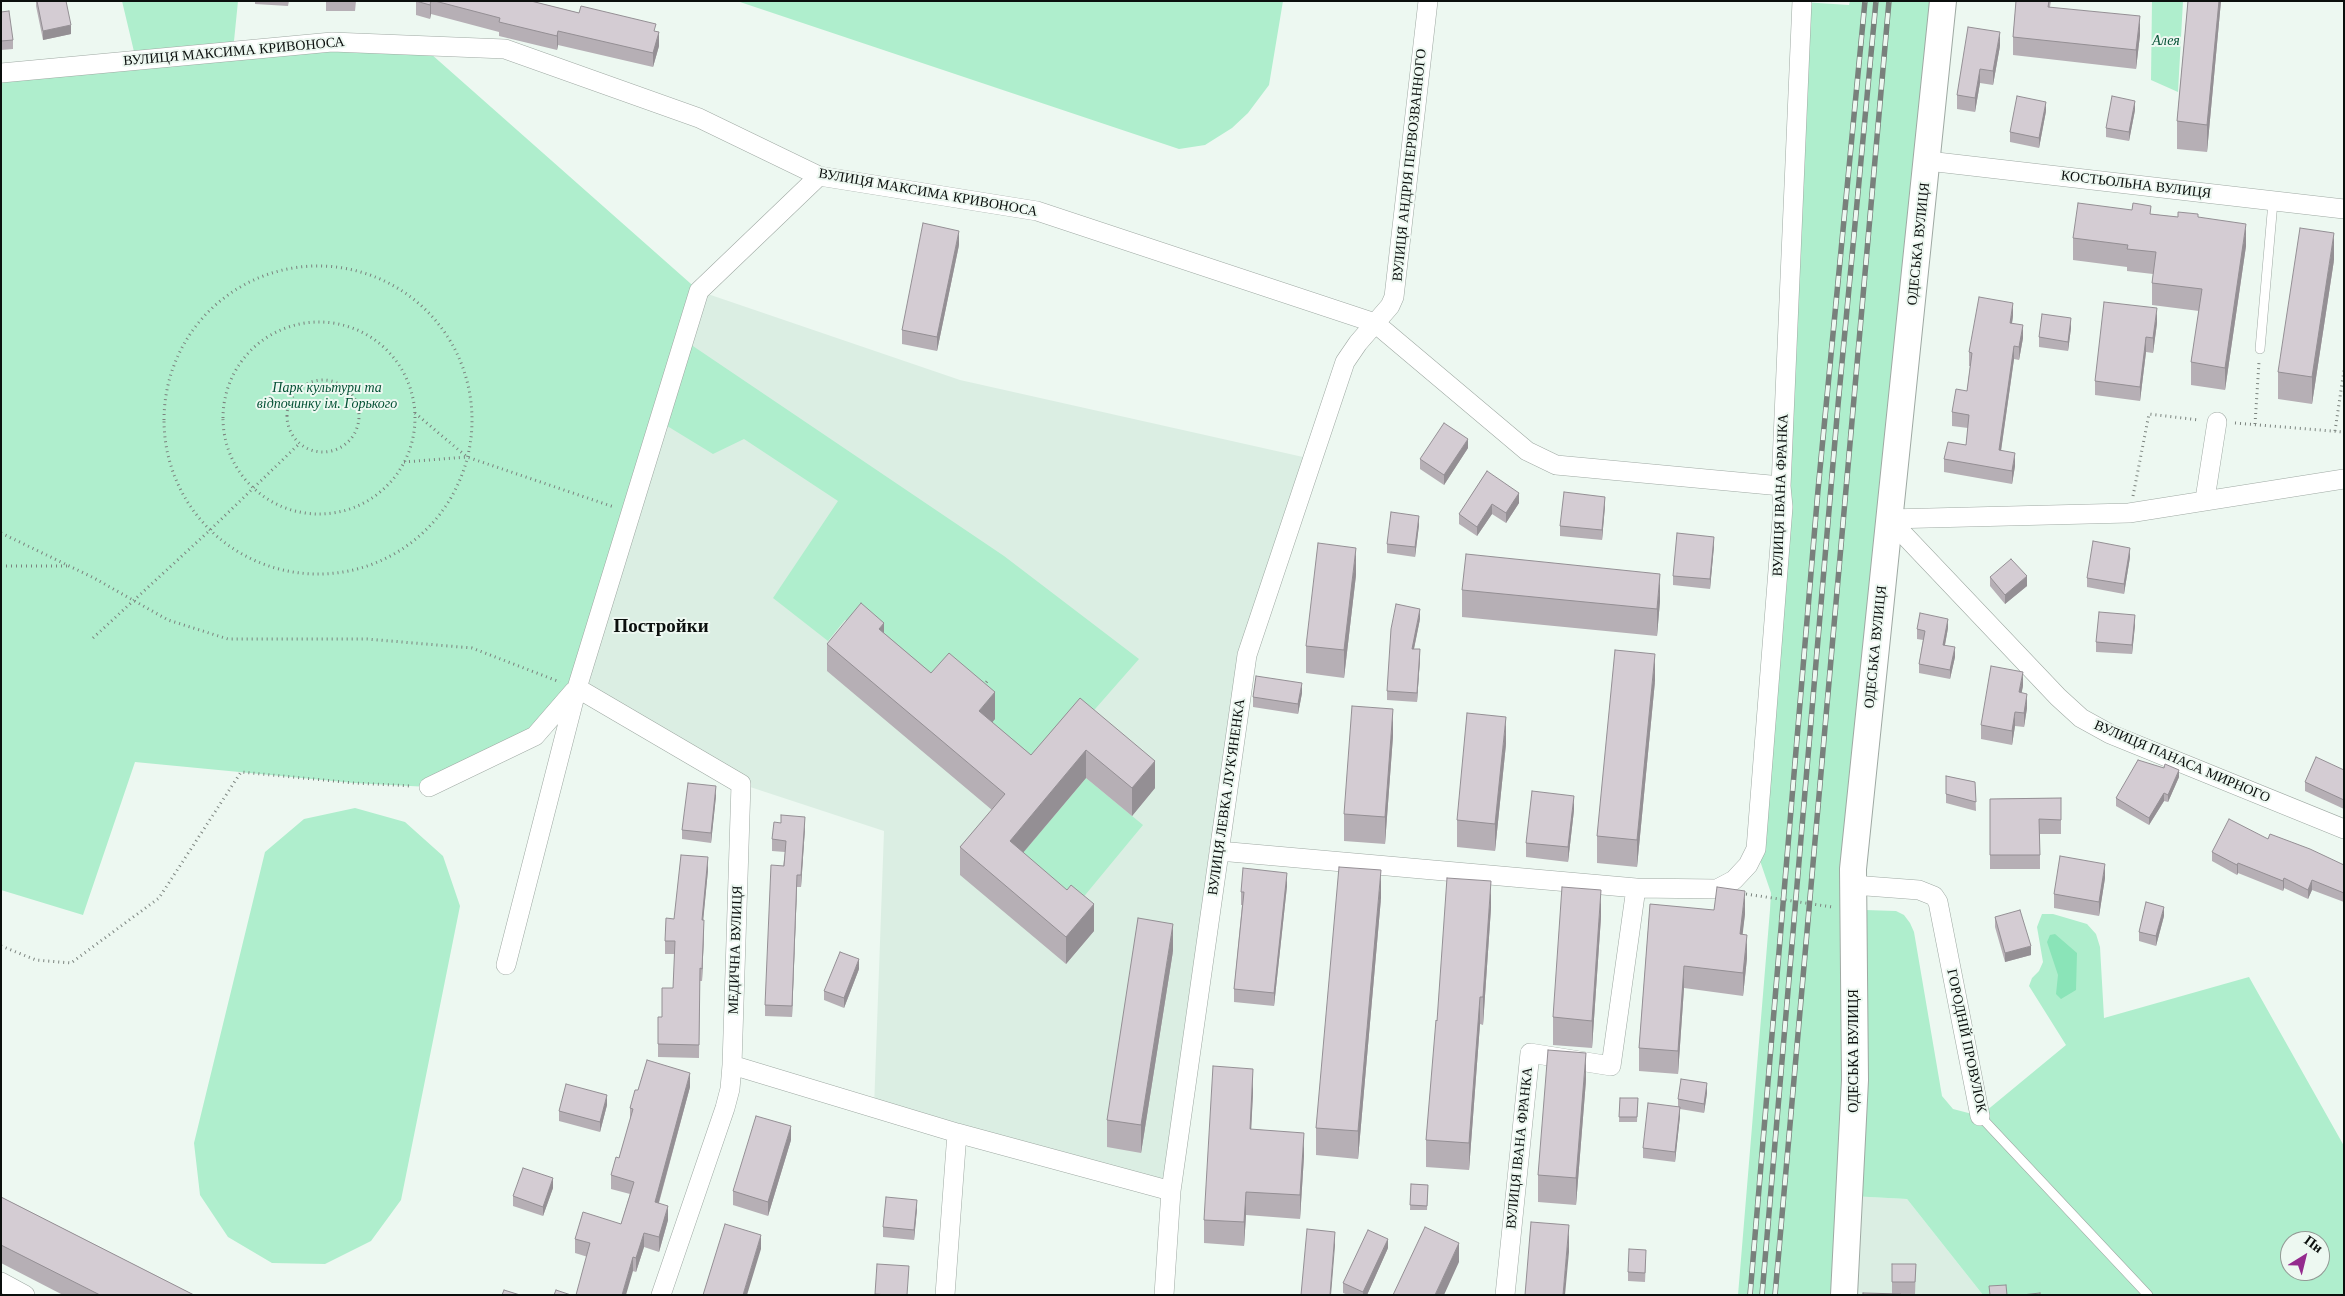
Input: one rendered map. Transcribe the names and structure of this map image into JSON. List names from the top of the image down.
{
  "streets": {
    "main road": ["ОДЕСЬКА ВУЛИЦЯ"],
    "street": [
      "ВУЛИЦЯ МАКСИМА КРИВОНОСА",
      "ВУЛИЦЯ АНДРІЯ ПЕРВОЗВАННОГО",
      "КОСТЬОЛЬНА ВУЛИЦЯ",
      "ВУЛИЦЯ ІВАНА ФРАНКА",
      "ВУЛИЦЯ ПАНАСА МИРНОГО",
      "ВУЛИЦЯ ЛЕВКА ЛУК'ЯНЕНКА",
      "МЕДИЧНА ВУЛИЦЯ",
      "ГОРОДНІЙ ПРОВУЛОК"
    ]
  },
  "crossings": [
    ["ВУЛИЦЯ МАКСИМА КРИВОНОСА", "ВУЛИЦЯ АНДРІЯ ПЕРВОЗВАННОГО"],
    ["ВУЛИЦЯ МАКСИМА КРИВОНОСА", "ВУЛИЦЯ ІВАНА ФРАНКА"],
    ["ВУЛИЦЯ МАКСИМА КРИВОНОСА", "ВУЛИЦЯ ЛЕВКА ЛУК'ЯНЕНКА"],
    ["ВУЛИЦЯ АНДРІЯ ПЕРВОЗВАННОГО", "ВУЛИЦЯ ЛЕВКА ЛУК'ЯНЕНКА"],
    ["КОСТЬОЛЬНА ВУЛИЦЯ", "ОДЕСЬКА ВУЛИЦЯ"],
    ["ОДЕСЬКА ВУЛИЦЯ", "ВУЛИЦЯ ПАНАСА МИРНОГО"],
    ["ОДЕСЬКА ВУЛИЦЯ", "ГОРОДНІЙ ПРОВУЛОК"]
  ],
  "districts": ["Постройки"],
  "parks": ["Алея", "Парк культури та відпочинку ім. Горького"],
  "north": "top right"
}
